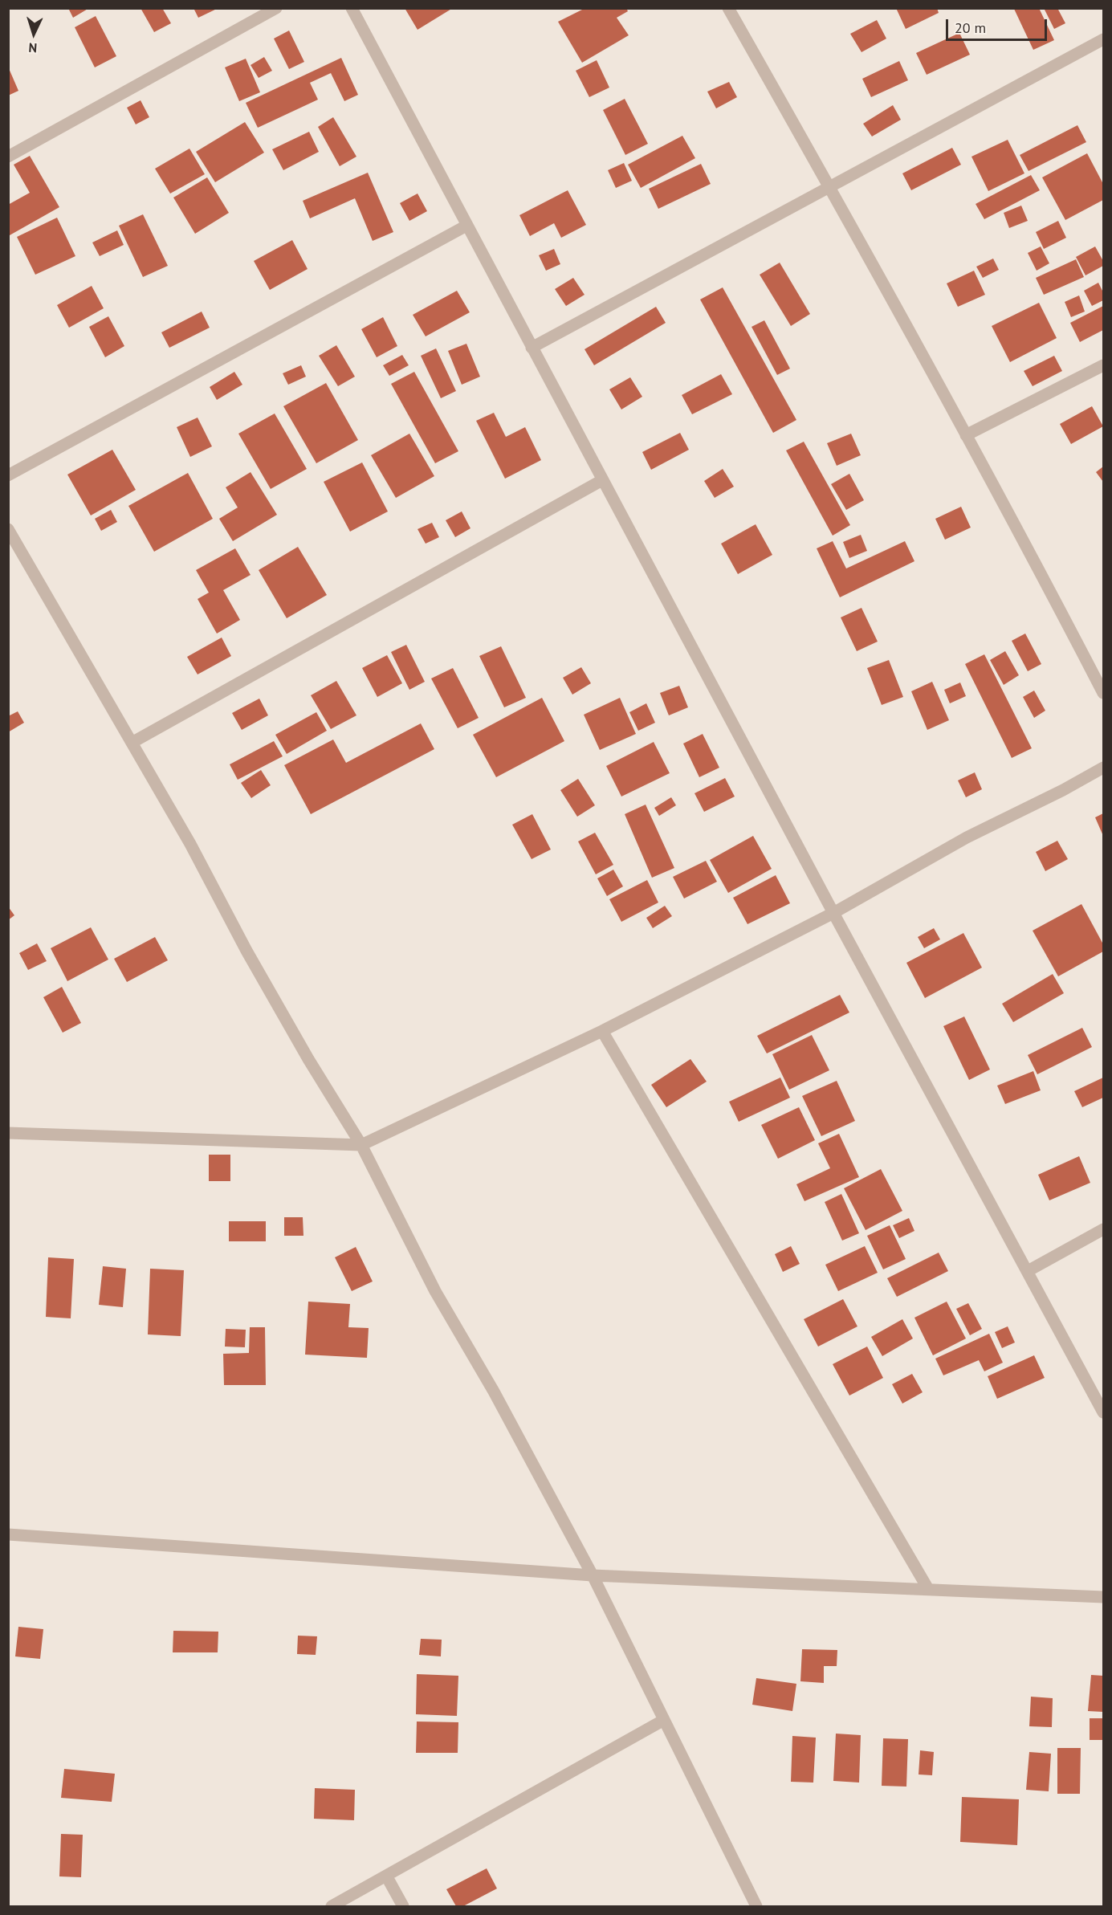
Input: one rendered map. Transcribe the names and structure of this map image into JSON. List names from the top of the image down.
{
  "scale_bar": "20 m",
  "north": "bottom"
}
